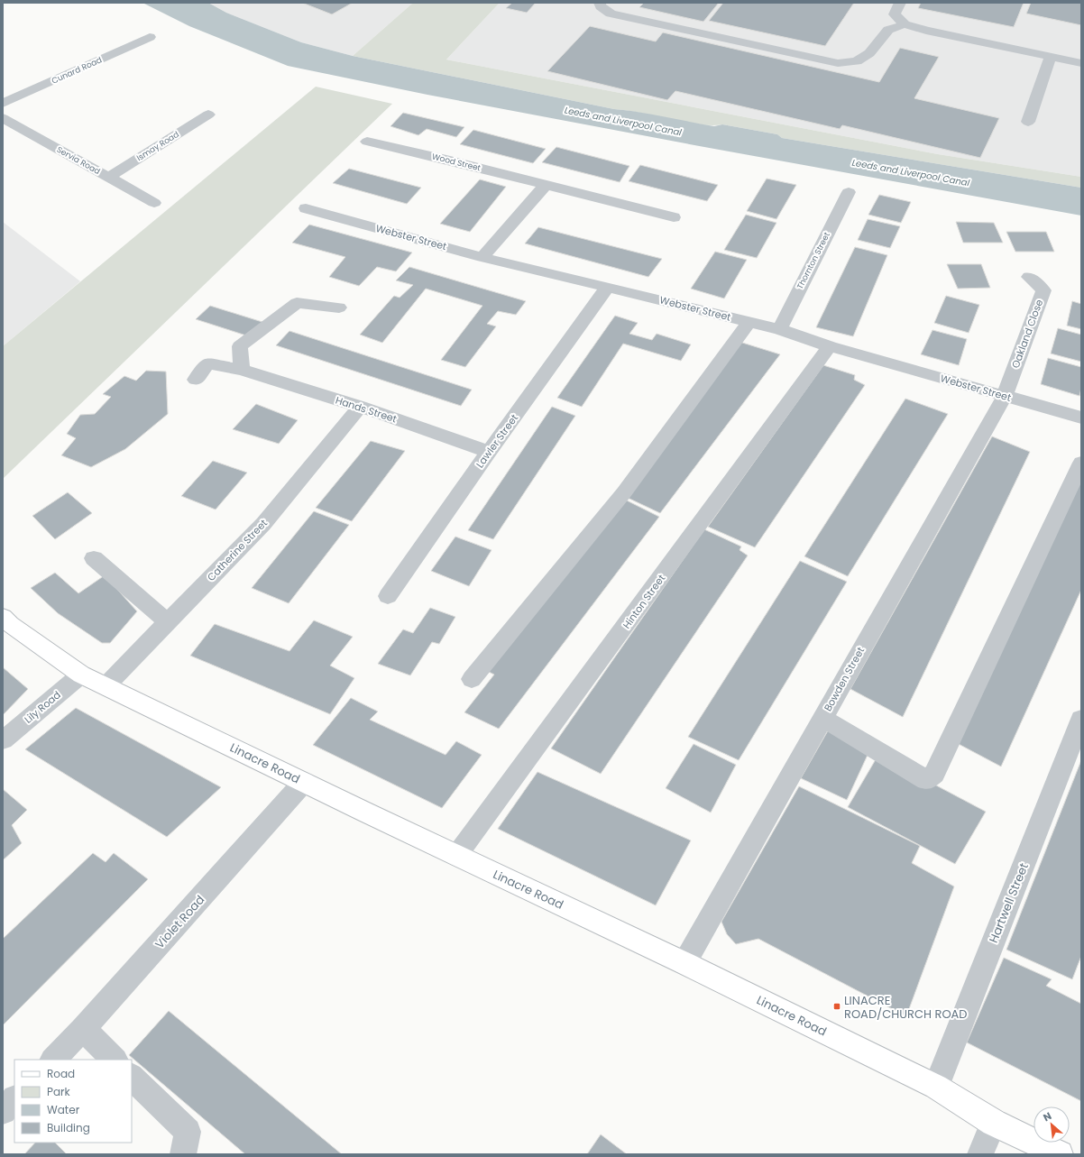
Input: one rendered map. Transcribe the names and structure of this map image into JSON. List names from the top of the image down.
{
  "streets": {
    "main road": ["Linacre Road"],
    "street": [
      "Cunard Road",
      "Ismay Road",
      "Servia Road",
      "Wood Street",
      "Webster Street",
      "Thornton Street",
      "Oakland Close",
      "Hands Street",
      "Lawler Street",
      "Catherine Street",
      "Hinton Street",
      "Bowden Street",
      "Lily Road",
      "Hartwell Street",
      "Violet Road"
    ]
  },
  "crossings": [
    ["Ismay Road", "Servia Road"],
    ["Webster Street", "Thornton Street"],
    ["Webster Street", "Oakland Close"],
    ["Webster Street", "Lawler Street"],
    ["Webster Street", "Hinton Street"],
    ["Webster Street", "Bowden Street"],
    ["Oakland Close", "Bowden Street"],
    ["Hands Street", "Lawler Street"],
    ["Hands Street", "Catherine Street"],
    ["Catherine Street", "Linacre Road"],
    ["Hinton Street", "Linacre Road"],
    ["Bowden Street", "Linacre Road"],
    ["Lily Road", "Linacre Road"],
    ["Linacre Road", "Hartwell Street"],
    ["Linacre Road", "Violet Road"]
  ],
  "water": ["Leeds and Liverpool Canal"],
  "places": {
    "transit": ["LINACRE ROAD/CHURCH ROAD"]
  },
  "legend": [
    "Road",
    "Park",
    "Water",
    "Building"
  ],
  "north": "top left"
}
